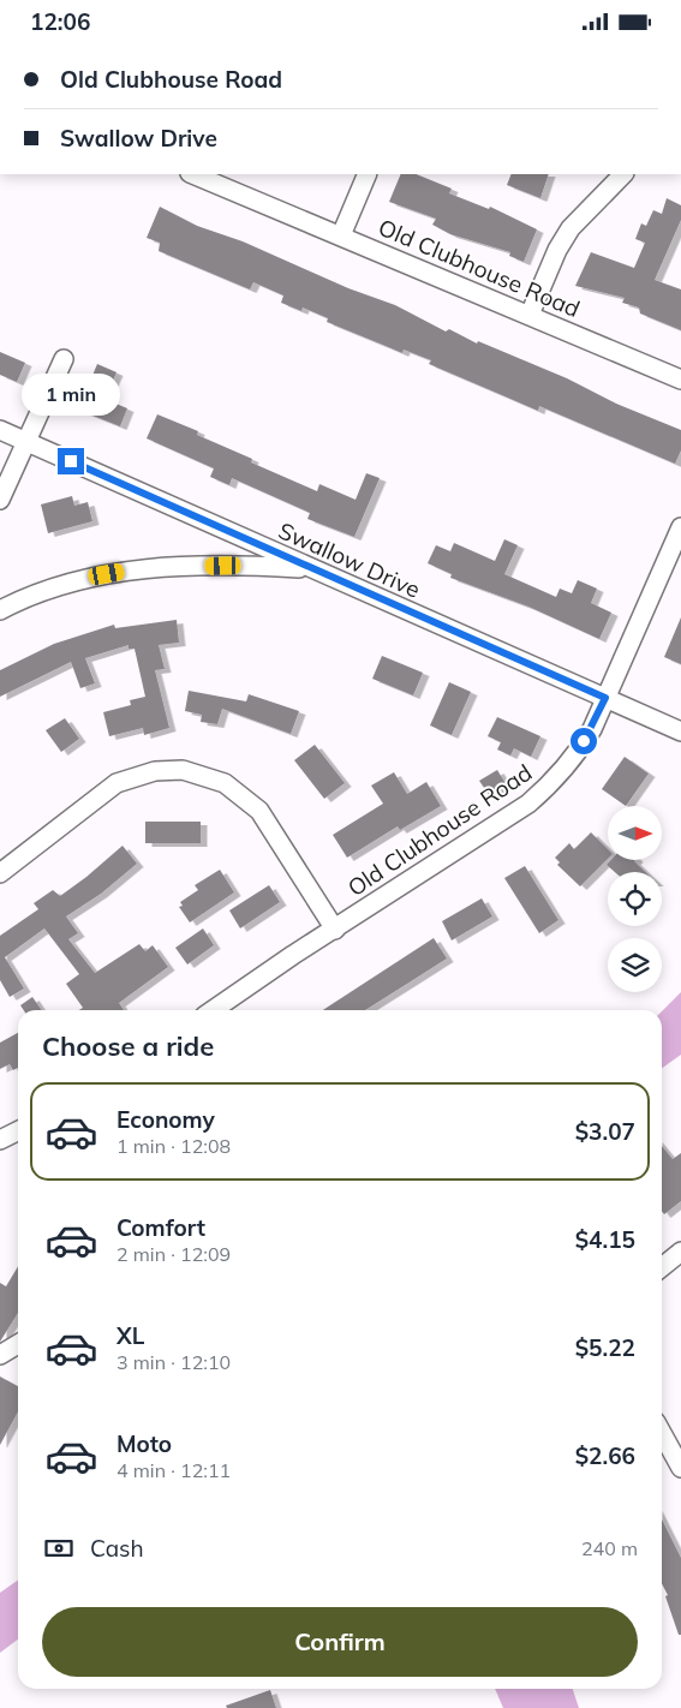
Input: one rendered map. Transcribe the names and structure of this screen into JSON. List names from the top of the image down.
{
  "streets": {
    "street": ["Old Clubhouse Road", "Swallow Drive"]
  },
  "crossings": [
    ["Old Clubhouse Road", "Swallow Drive"]
  ],
  "north": "right",
  "page": {
    "status": "12:06",
    "banner": ["Old Clubhouse Road", "Swallow Drive"],
    "bubble": "1 min",
    "heading": "Choose a ride",
    "list": [
      {
        "name": "Economy",
        "note": "1 min · 12:08",
        "value": "$3.07"
      },
      {
        "name": "Comfort",
        "note": "2 min · 12:09",
        "value": "$4.15"
      },
      {
        "name": "XL",
        "note": "3 min · 12:10",
        "value": "$5.22"
      },
      {
        "name": "Moto",
        "note": "4 min · 12:11",
        "value": "$2.66"
      }
    ],
    "pay": ["Cash", "240 m"],
    "buttons": "Confirm"
  }
}
